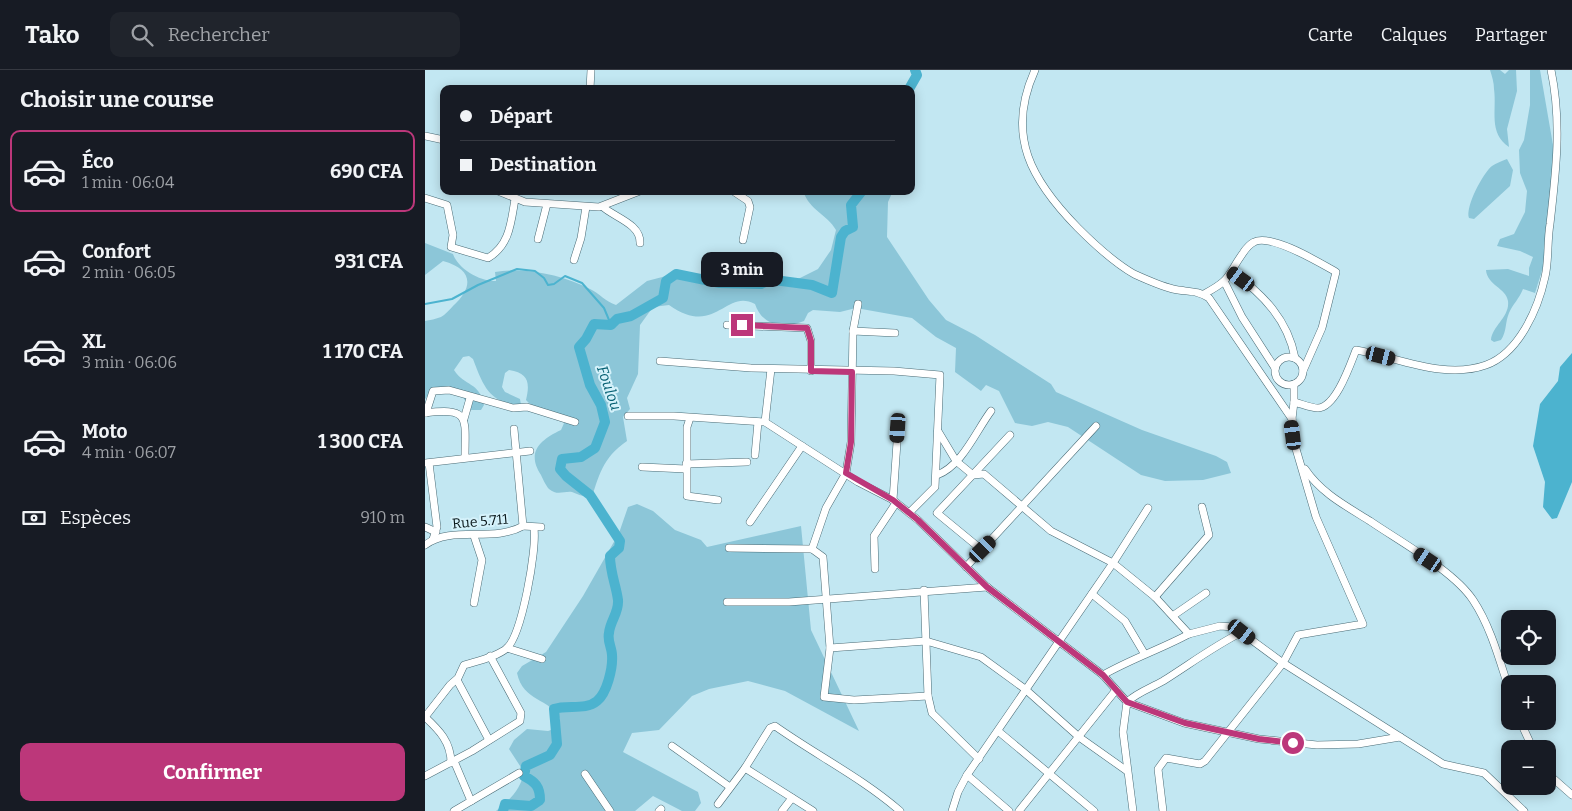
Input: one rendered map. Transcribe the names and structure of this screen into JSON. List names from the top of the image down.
{
  "streets": {
    "street": ["Rue 5.711"]
  },
  "water": ["Foulou"],
  "page": {
    "header": "Tako",
    "search": "Rechercher",
    "nav": ["Carte", "Calques", "Partager"],
    "heading": "Choisir une course",
    "banner": ["Départ", "Destination"],
    "list": [
      {
        "name": "Éco",
        "note": "1 min · 06:04",
        "value": "690 CFA"
      },
      {
        "name": "Confort",
        "note": "2 min · 06:05",
        "value": "931 CFA"
      },
      {
        "name": "XL",
        "note": "3 min · 06:06",
        "value": "1 170 CFA"
      },
      {
        "name": "Moto",
        "note": "4 min · 06:07",
        "value": "1 300 CFA"
      }
    ],
    "bubble": "3 min",
    "pay": ["Espèces", "910 m"],
    "map_buttons": ["+", "−"],
    "buttons": "Confirmer"
  }
}
